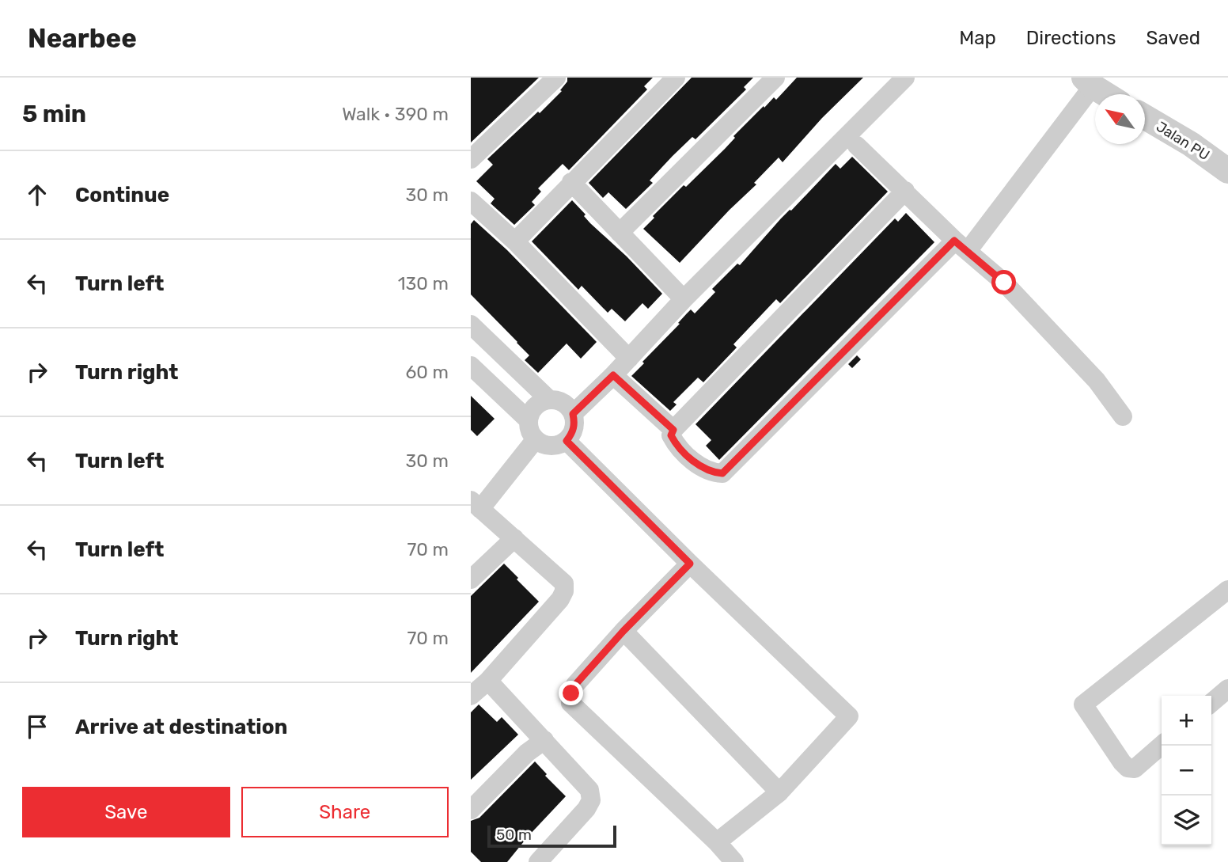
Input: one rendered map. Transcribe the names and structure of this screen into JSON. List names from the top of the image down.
{
  "streets": {
    "street": ["Jalan PU"]
  },
  "scale_bar": "50 m",
  "north": "top left",
  "page": {
    "header": "Nearbee",
    "nav": ["Map", "Directions", "Saved"],
    "heading": ["5 min", "Walk · 390 m"],
    "list": [
      ["Continue", "30 m"],
      ["Turn left", "130 m"],
      ["Turn right", "60 m"],
      ["Turn left", "30 m"],
      ["Turn left", "70 m"],
      ["Turn right", "70 m"],
      "Arrive at destination"
    ],
    "map_buttons": ["+", "−"],
    "buttons": ["Save", "Share"],
    "scale": "50 m"
  }
}
